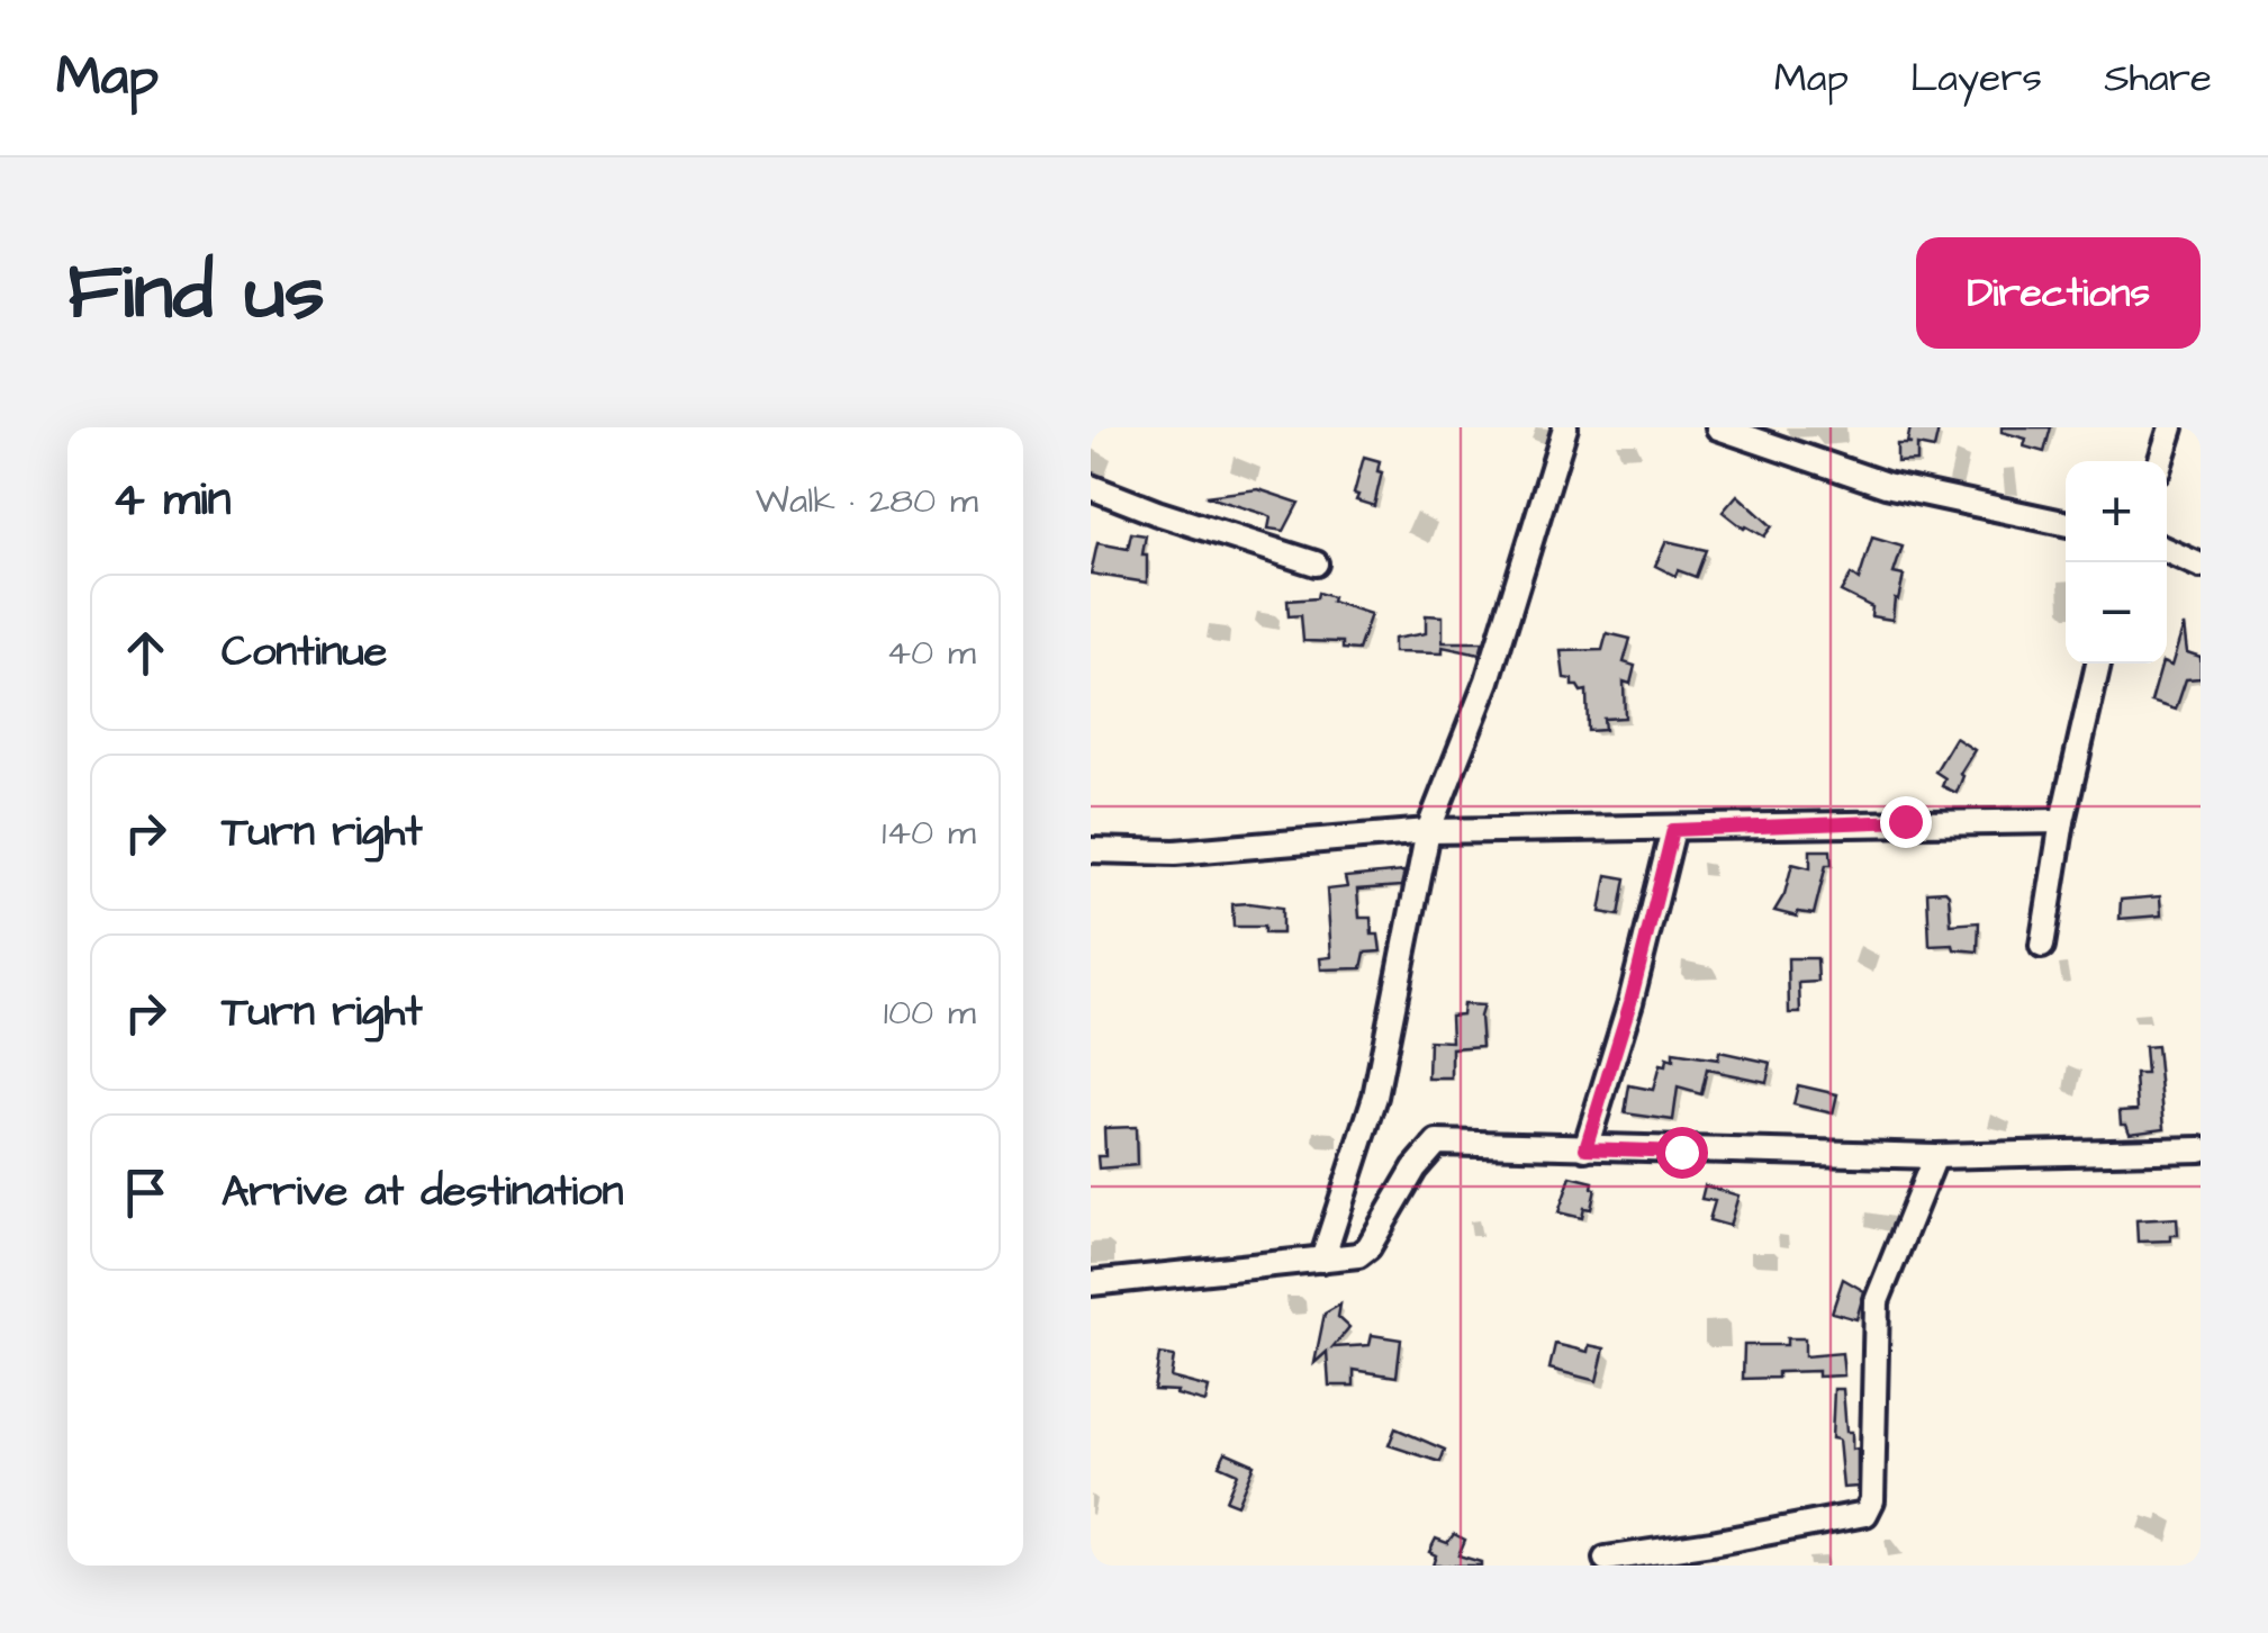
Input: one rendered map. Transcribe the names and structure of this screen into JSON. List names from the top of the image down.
{
  "page": {
    "header": "Map",
    "nav": ["Map", "Layers", "Share"],
    "buttons": "Directions",
    "title": "Find us",
    "heading": ["4 min", "Walk · 280 m"],
    "map_buttons": ["+", "−"],
    "list": [
      ["Continue", "40 m"],
      ["Turn right", "140 m"],
      ["Turn right", "100 m"],
      "Arrive at destination"
    ]
  }
}
